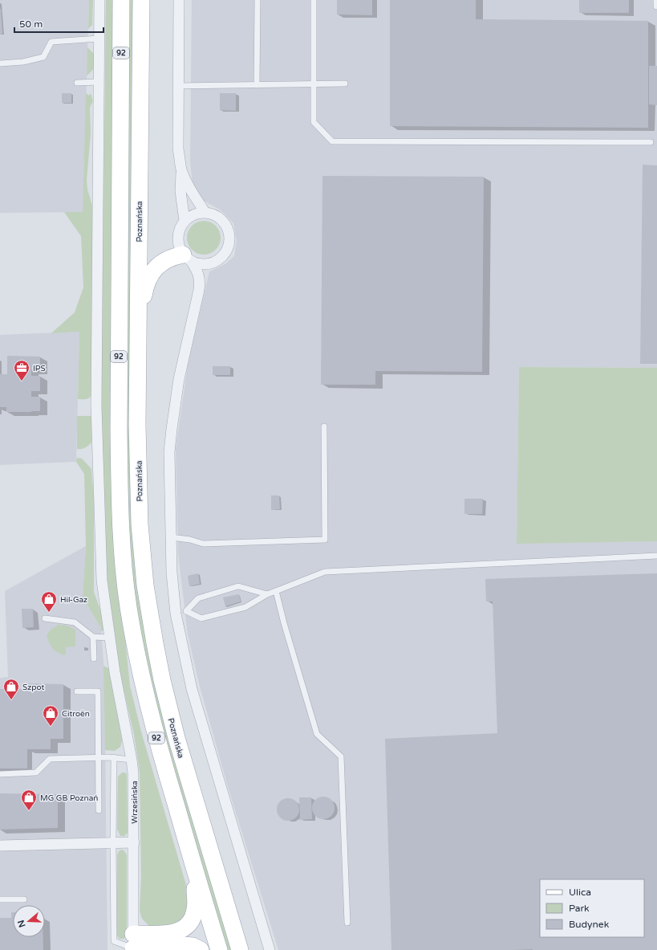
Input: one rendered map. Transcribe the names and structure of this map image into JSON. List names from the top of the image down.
{
  "streets": {
    "main road": ["92", "Poznańska"],
    "street": ["Wrzesińska"]
  },
  "places": {
    "office": ["IPS"],
    "shop": [
      "Hil-Gaz",
      "Szpot",
      "Citroën",
      "MG GB Poznań"
    ]
  },
  "legend": ["Ulica", "Park", "Budynek"],
  "scale_bar": "50 m",
  "north": "left"
}
